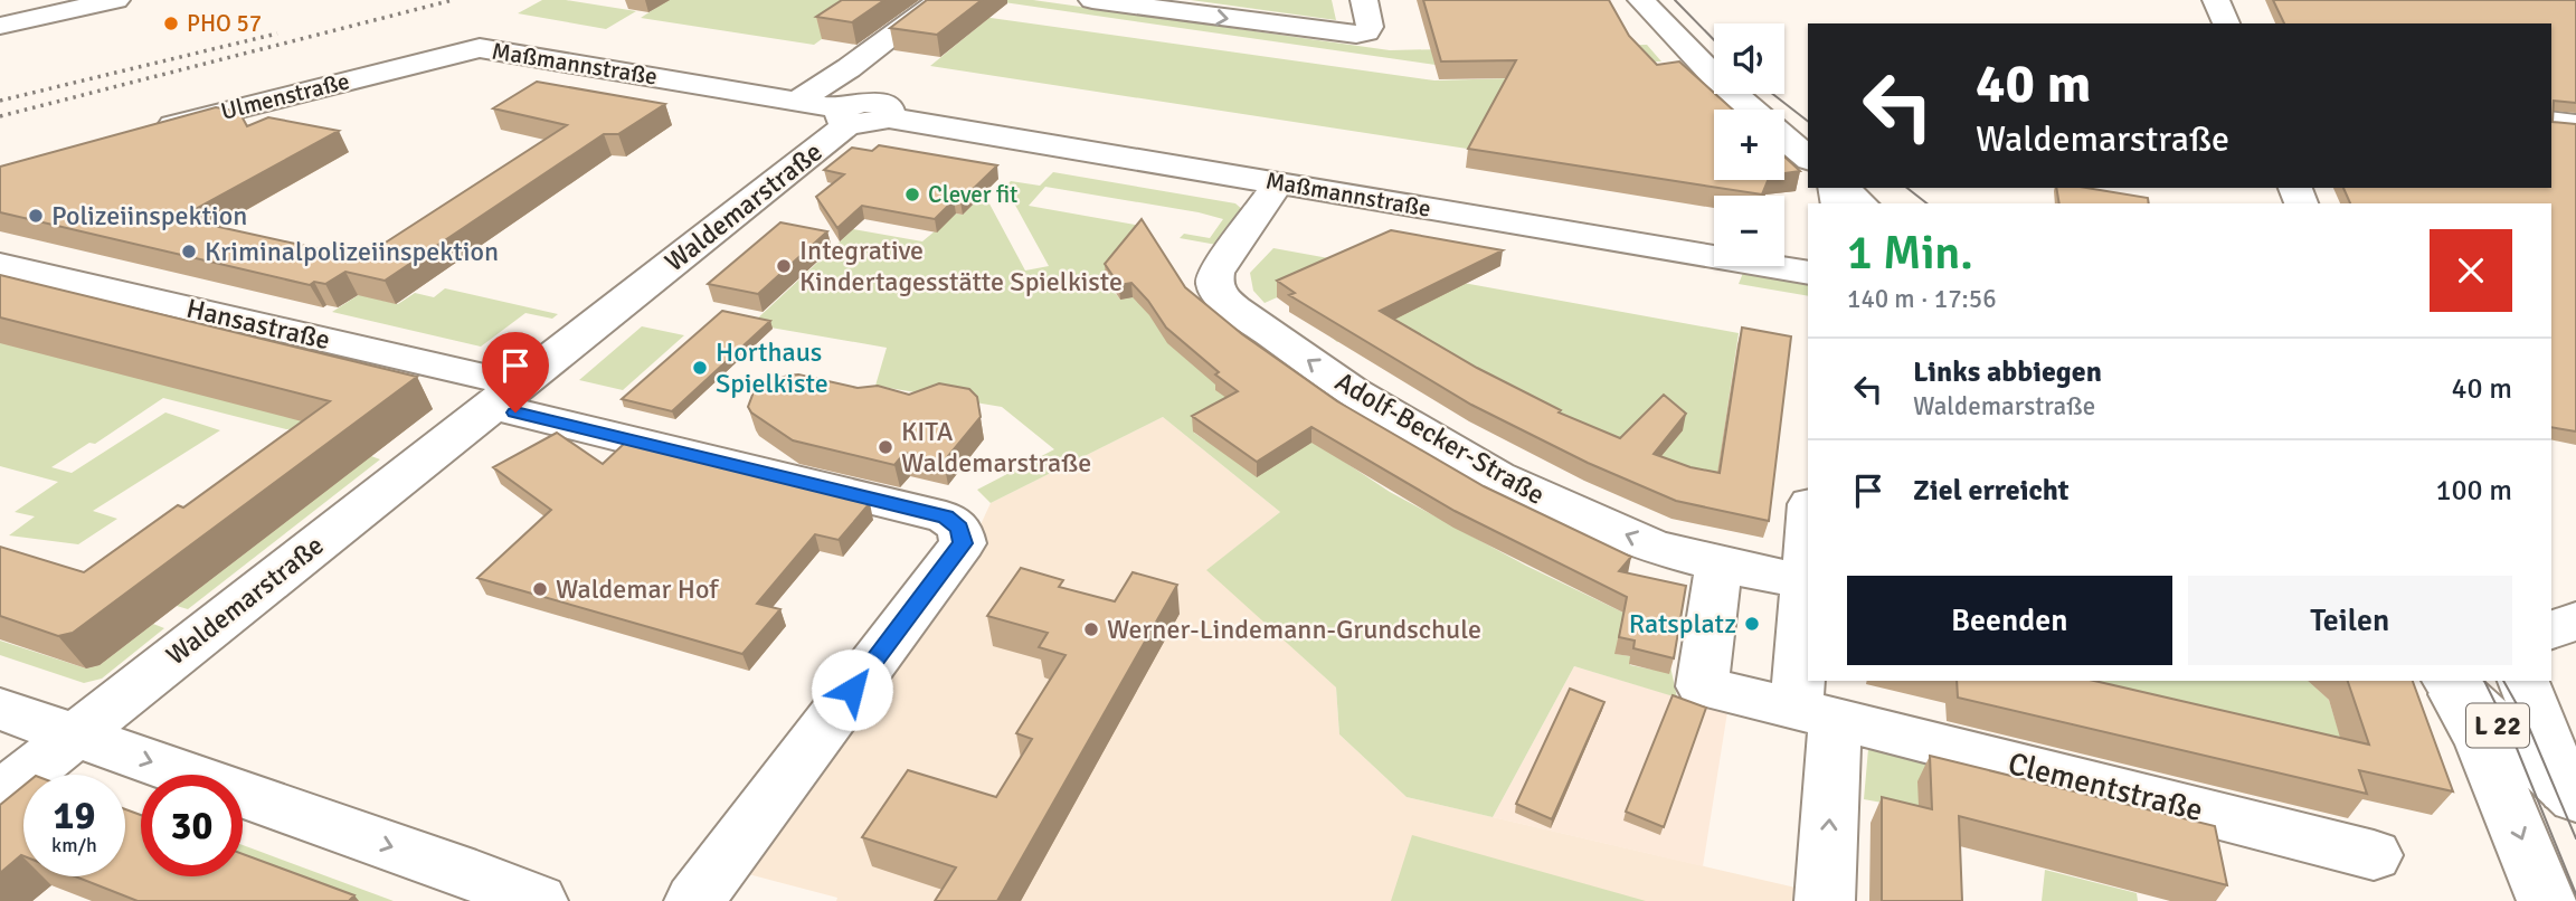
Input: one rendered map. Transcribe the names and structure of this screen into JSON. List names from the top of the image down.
{
  "streets": {
    "street": [
      "Maßmannstraße",
      "Ulmenstraße",
      "Waldemarstraße",
      "Hansastraße",
      "Adolf-Becker-Straße",
      "L 22",
      "Clementstraße"
    ]
  },
  "crossings": [
    ["Maßmannstraße", "Ulmenstraße"],
    ["Maßmannstraße", "Waldemarstraße"],
    ["Maßmannstraße", "Adolf-Becker-Straße"],
    ["Waldemarstraße", "Hansastraße"]
  ],
  "one_way": ["Adolf-Becker-Straße"],
  "places": [
    "PHO 57",
    "Clever fit",
    "Polizeiinspektion",
    "Kriminalpolizeiinspektion",
    "Integrative Kindertagesstätte Spielkiste",
    "Horthaus Spielkiste",
    "KITA Waldemarstraße",
    "Waldemar Hof",
    "Ratsplatz",
    "Werner-Lindemann-Grundschule"
  ],
  "page": {
    "map_buttons": ["+", "−"],
    "turn": ["40 m", "Waldemarstraße"],
    "heading": ["1 Min.", "140 m · 17:56"],
    "list": [
      {
        "name": "Links abbiegen",
        "note": "Waldemarstraße",
        "value": "40 m"
      },
      {
        "name": "Ziel erreicht",
        "value": "100 m"
      }
    ],
    "buttons": ["Beenden", "Teilen"],
    "speed": "19 km/h",
    "limit": "30"
  }
}
